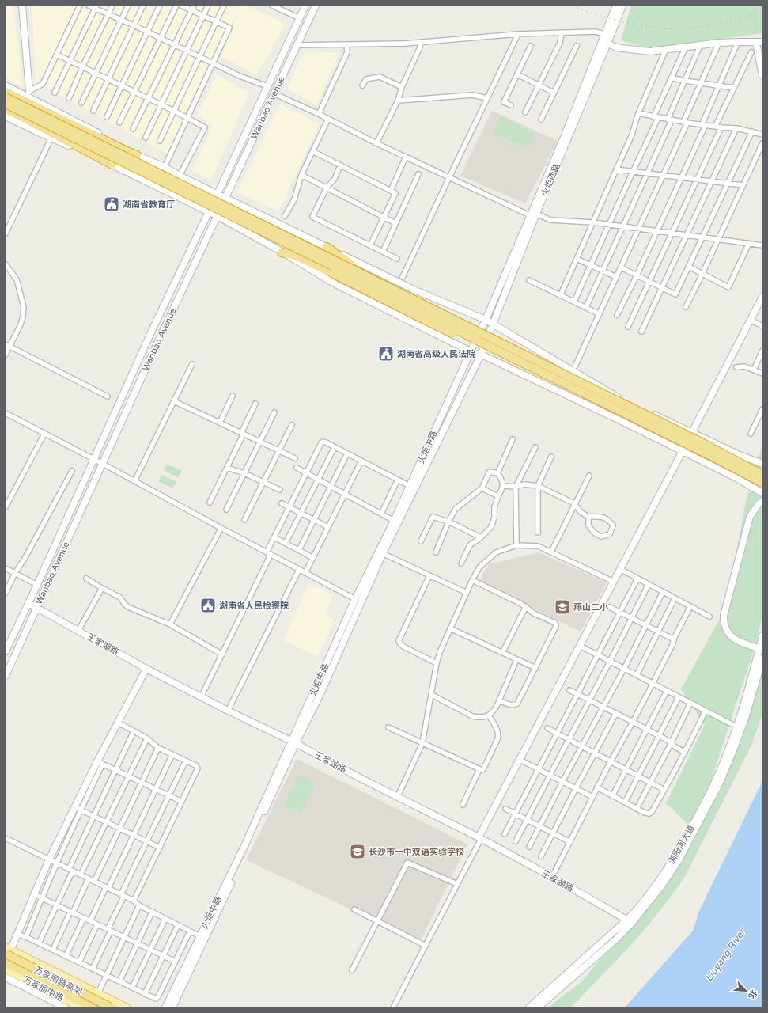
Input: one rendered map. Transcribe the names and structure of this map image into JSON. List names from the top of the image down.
{
  "streets": {
    "highway": ["万家丽路高架"],
    "main road": [
      "Wanbao Avenue",
      "火炬西路",
      "火炬中路",
      "王家湖路",
      "浏阳河大道",
      "万家丽中路"
    ]
  },
  "crossings": [
    ["Wanbao Avenue", "王家湖路"],
    ["火炬西路", "火炬中路"],
    ["火炬中路", "王家湖路"],
    ["王家湖路", "浏阳河大道"]
  ],
  "water": ["Liuyang River"],
  "places": {
    "public building": ["湖南省教育厅", "湖南省高级人民法院", "湖南省人民检察院"],
    "school or university": ["燕山二小", "长沙市一中双语实验学校"]
  },
  "north": "bottom right"
}
